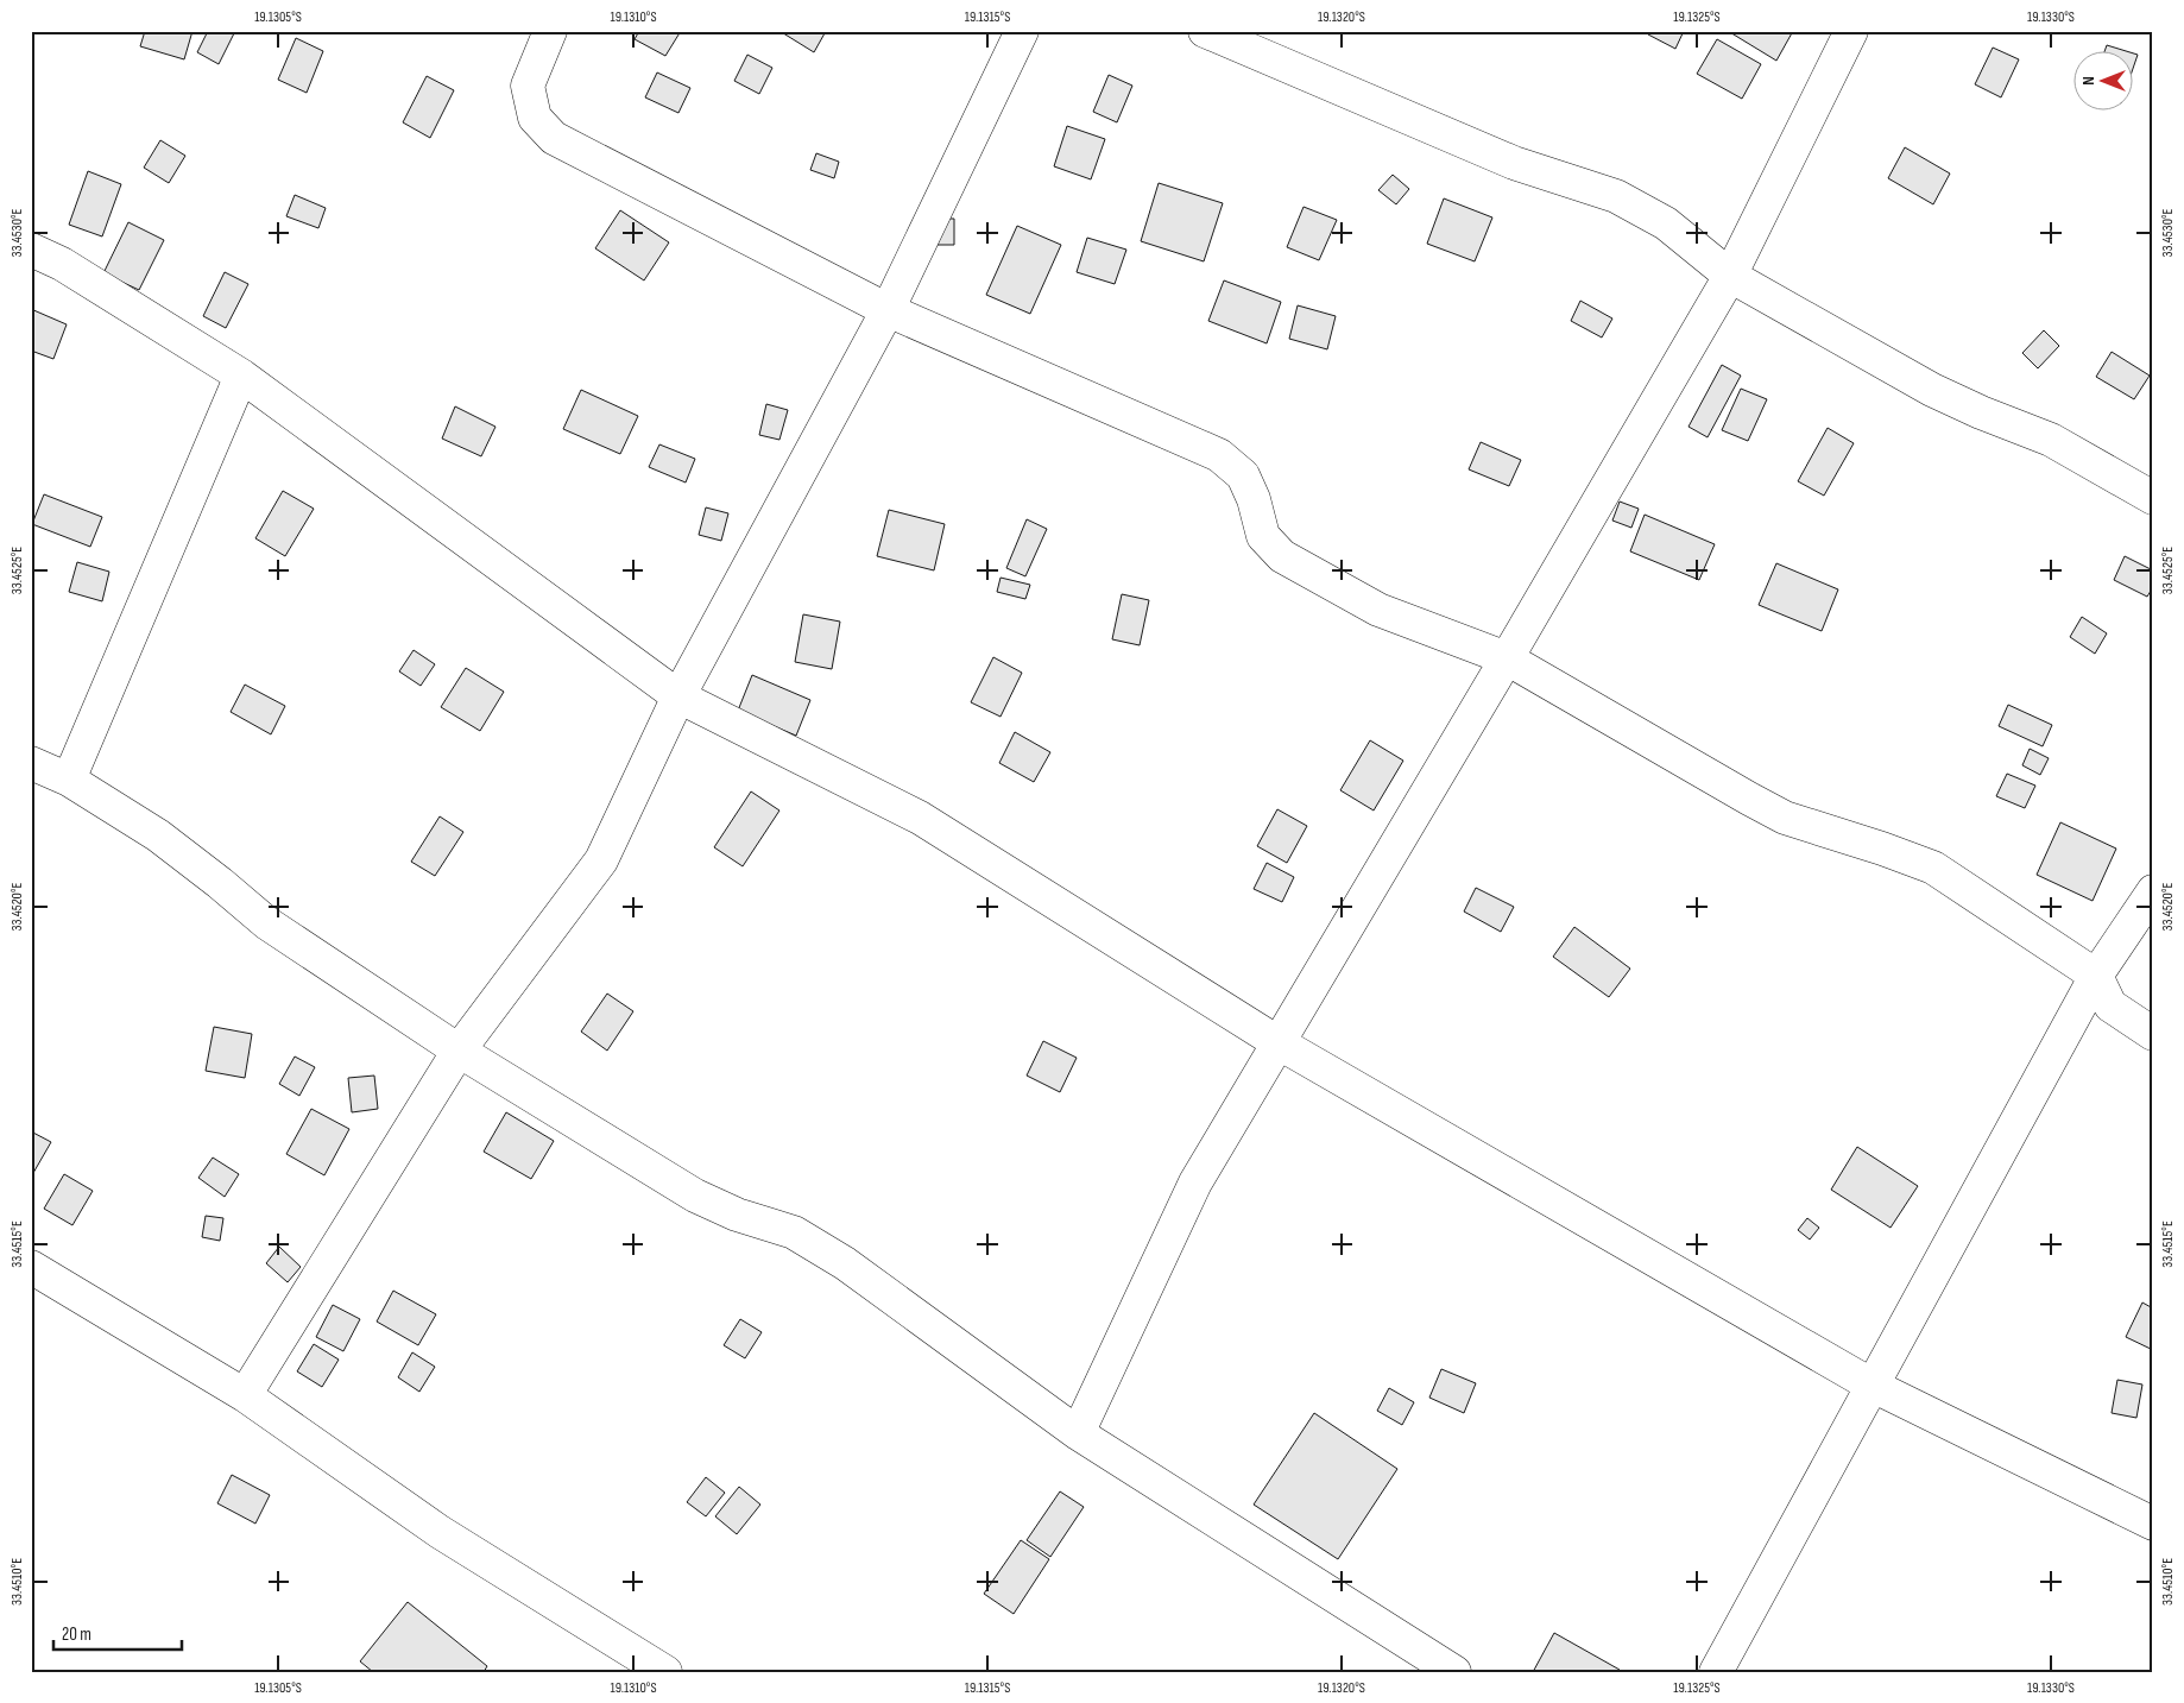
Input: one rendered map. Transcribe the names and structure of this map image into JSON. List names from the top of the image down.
{
  "scale_bar": "20 m",
  "north": "left",
  "coordinates": [
    "19.1305°S",
    "19.1310°S",
    "19.1315°S",
    "19.1320°S",
    "19.1325°S",
    "19.1330°S",
    "33.4530°E",
    "33.4525°E",
    "33.4520°E",
    "33.4515°E",
    "33.4510°E"
  ]
}
